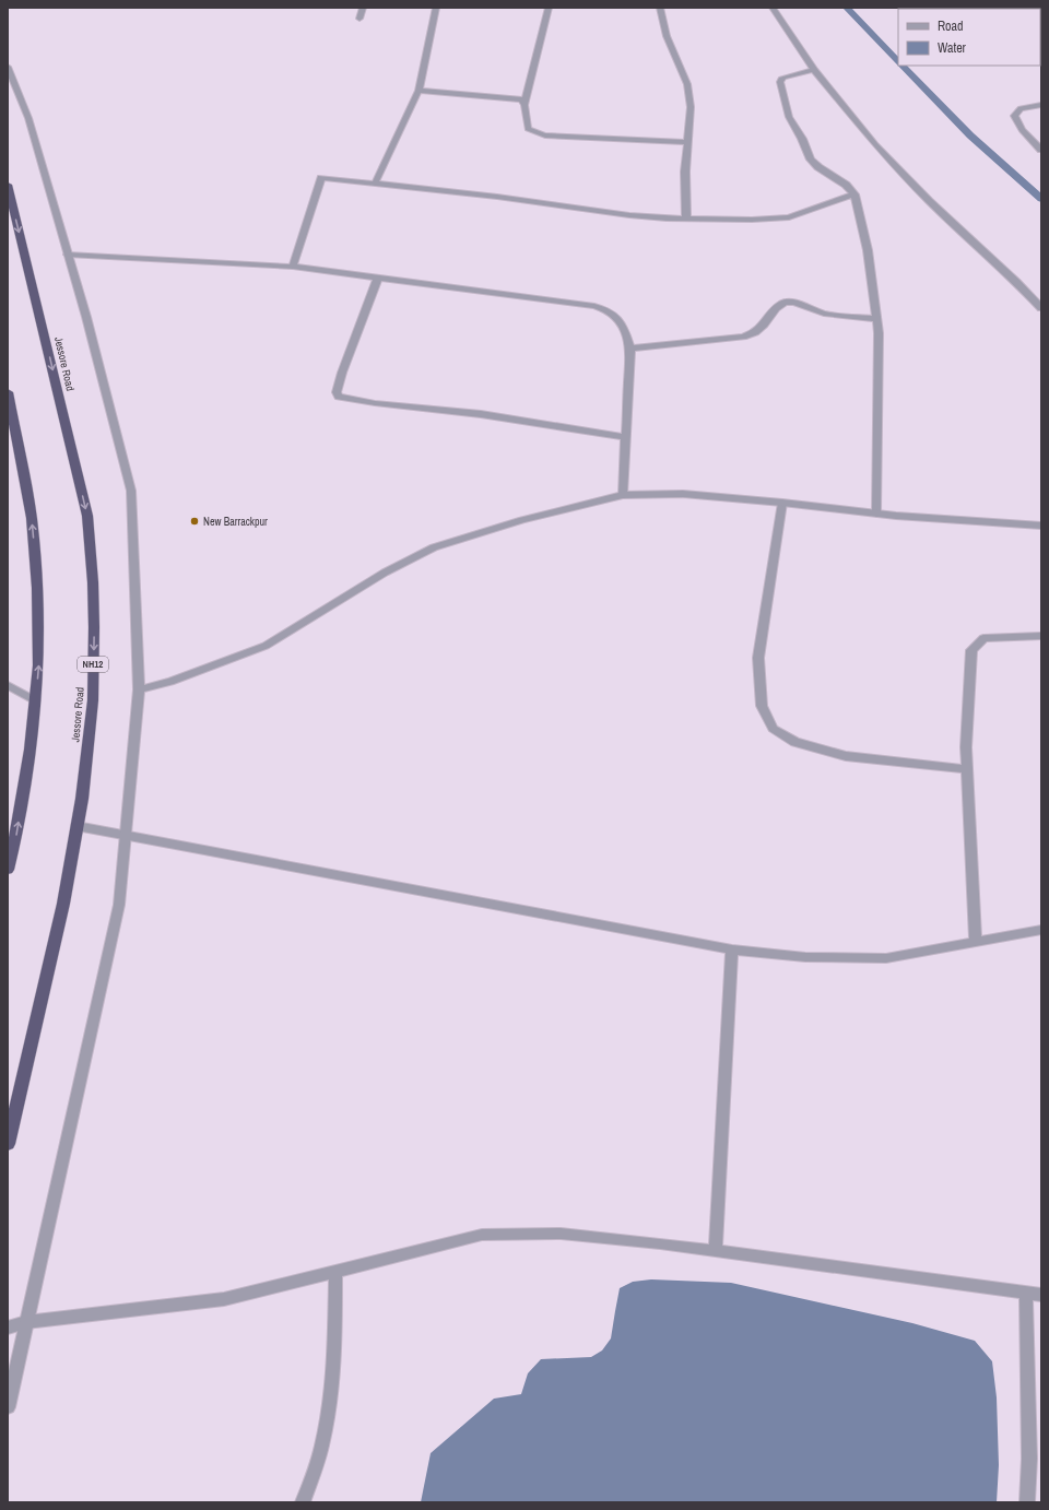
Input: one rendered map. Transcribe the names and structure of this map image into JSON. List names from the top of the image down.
{
  "streets": {
    "highway": ["Jessore Road", "NH12"]
  },
  "places": ["New Barrackpur"],
  "legend": ["Road", "Water"]
}
